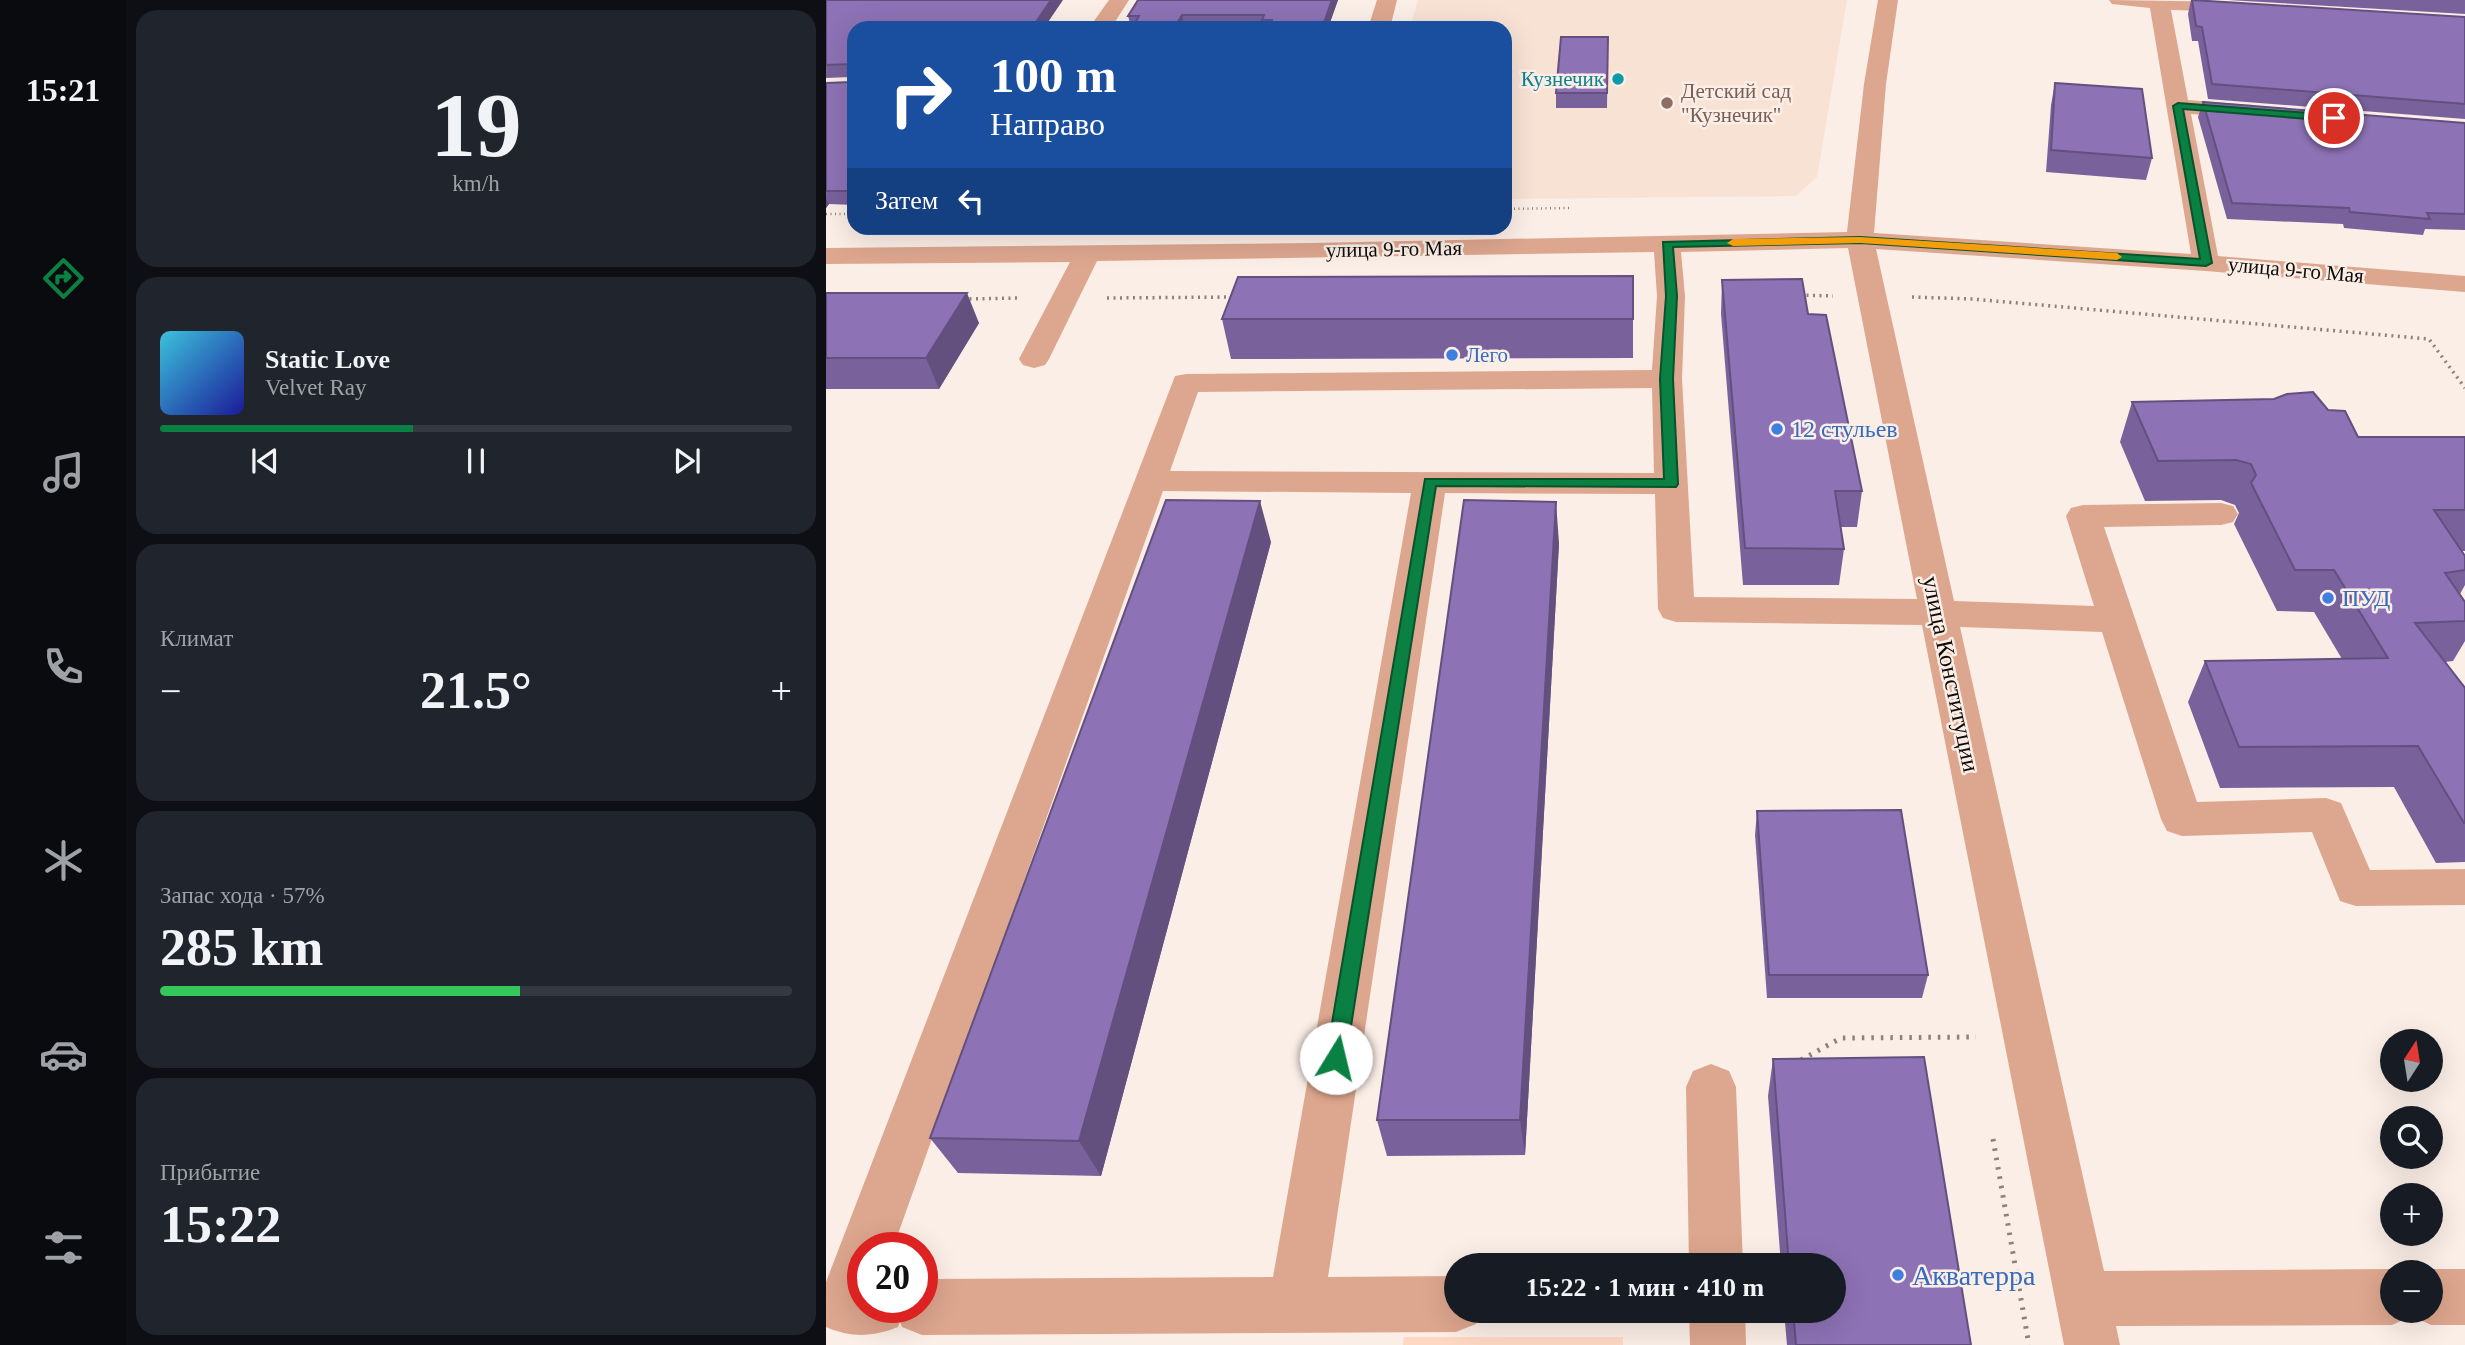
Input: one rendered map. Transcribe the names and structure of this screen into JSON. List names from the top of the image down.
{
  "streets": {
    "street": ["улица 9-го Мая", "улица Конституции"]
  },
  "crossings": [
    ["улица 9-го Мая", "улица Конституции"]
  ],
  "places": [
    "Кузнечик",
    "Детский сад \"Кузнечик\"",
    "Лего",
    "12 стульев",
    "ПУД",
    "Акватерра"
  ],
  "north": "top",
  "page": {
    "tabs": "15:21",
    "tile": [
      ["19", "km/h"],
      "Климат",
      ["Запас хода · 57%", "285 km"],
      ["Прибытие", "15:22"]
    ],
    "turn": ["100 m", "Направо"],
    "then": "Затем",
    "song": ["Static Love", "Velvet Ray"],
    "heat": ["−", "21.5°", "+"],
    "map_buttons": ["+", "−"],
    "limit": "20",
    "trip": "15:22 · 1 мин · 410 m"
  }
}
